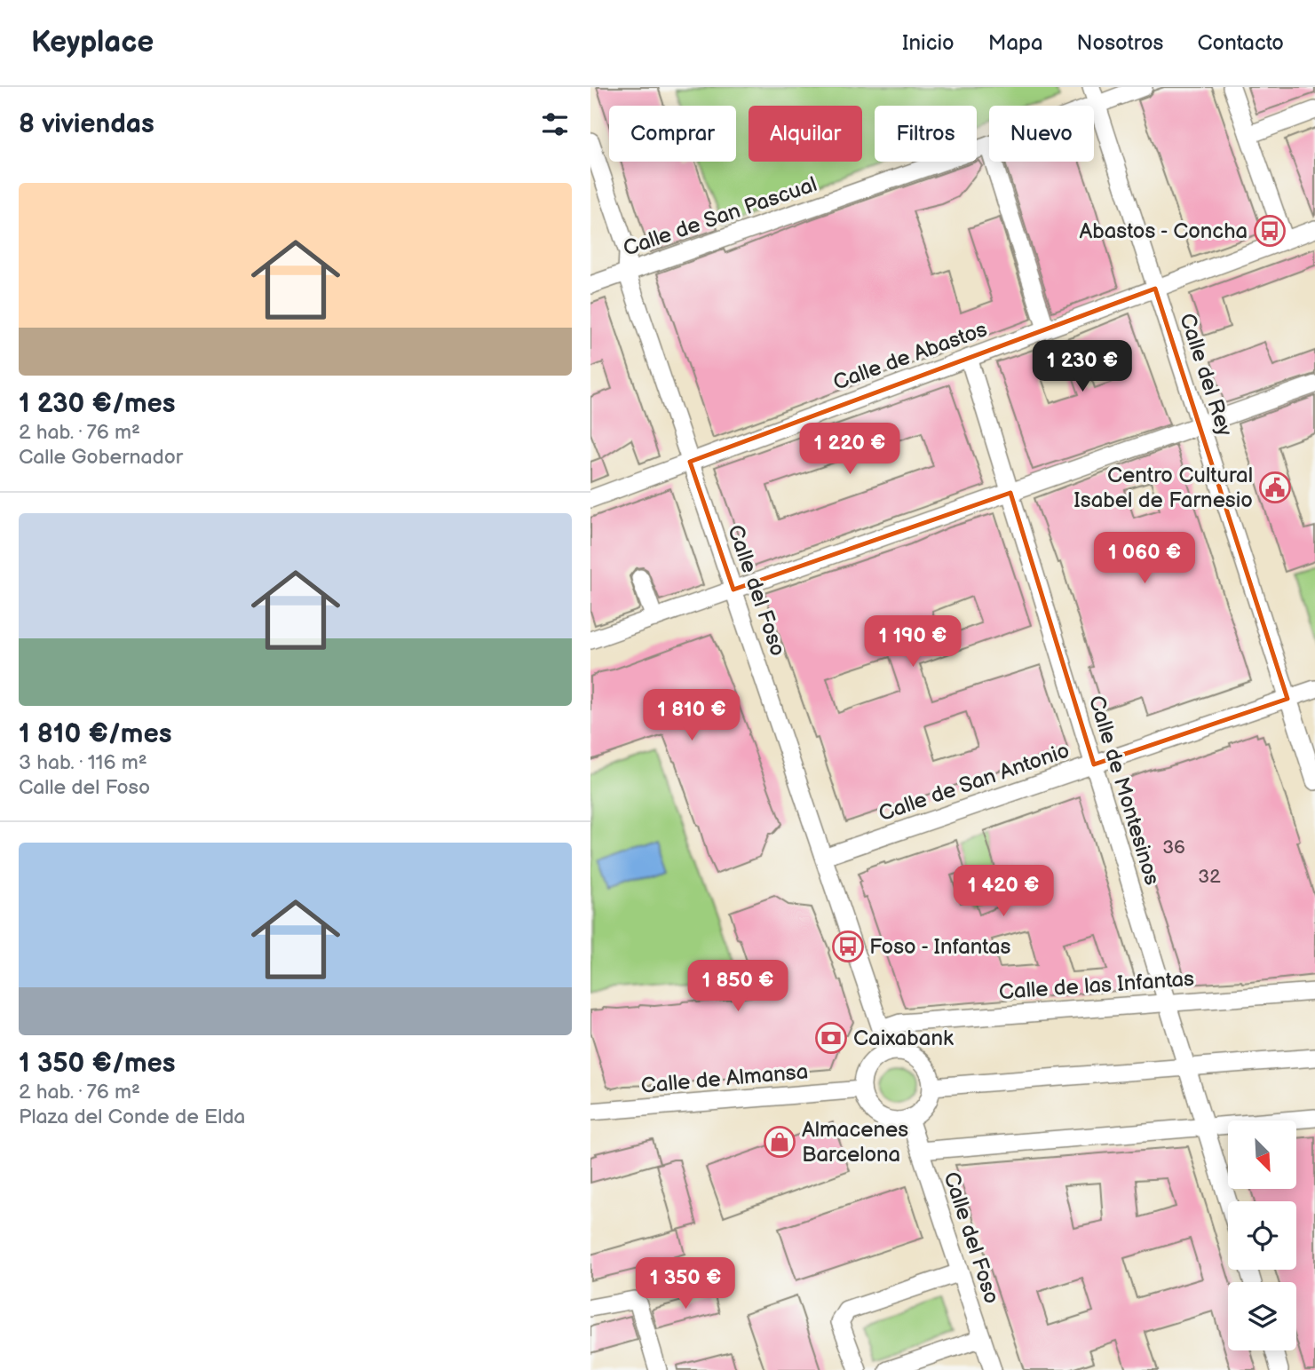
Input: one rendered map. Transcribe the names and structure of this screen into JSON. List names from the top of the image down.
{
  "streets": {
    "street": [
      "Calle de San Pascual",
      "Calle de Abastos",
      "Calle del Rey",
      "Calle del Foso",
      "Calle de San Antonio",
      "Calle de Montesinos",
      "Calle de las Infantas",
      "Calle de Almansa"
    ]
  },
  "crossings": [
    ["Calle de San Pascual", "Calle del Rey"],
    ["Calle de San Pascual", "Calle del Foso"],
    ["Calle de Abastos", "Calle del Rey"],
    ["Calle de Abastos", "Calle del Foso"],
    ["Calle de Abastos", "Calle de Montesinos"],
    ["Calle del Rey", "Calle de San Antonio"],
    ["Calle del Foso", "Calle de San Antonio"],
    ["Calle del Foso", "Calle de las Infantas"],
    ["Calle del Foso", "Calle de Almansa"],
    ["Calle de San Antonio", "Calle de Montesinos"],
    ["Calle de Montesinos", "Calle de las Infantas"]
  ],
  "places": {
    "bus stop": ["Abastos - Concha", "Foso - Infantas"],
    "public building": ["Centro Cultural Isabel de Farnesio"],
    "bank": ["Caixabank"],
    "shop": ["Almacenes Barcelona"]
  },
  "house_numbers": ["36", "32"],
  "north": "bottom right",
  "page": {
    "header": "Keyplace",
    "nav": [
      "Inicio",
      "Mapa",
      "Nosotros",
      "Contacto"
    ],
    "heading": "8 viviendas",
    "chip": [
      "Comprar",
      "Alquilar",
      "Filtros",
      "Nuevo"
    ],
    "list": [
      {
        "name": "1 230 €/mes",
        "note": "2 hab. · 76 m² · Calle Gobernador"
      },
      {
        "name": "1 810 €/mes",
        "note": "3 hab. · 116 m² · Calle del Foso"
      },
      {
        "name": "1 350 €/mes",
        "note": "2 hab. · 76 m² · Plaza del Conde de Elda"
      }
    ],
    "price": [
      "1 230 €",
      "1 220 €",
      "1 060 €",
      "1 190 €",
      "1 810 €",
      "1 420 €",
      "1 850 €",
      "1 350 €"
    ]
  }
}
